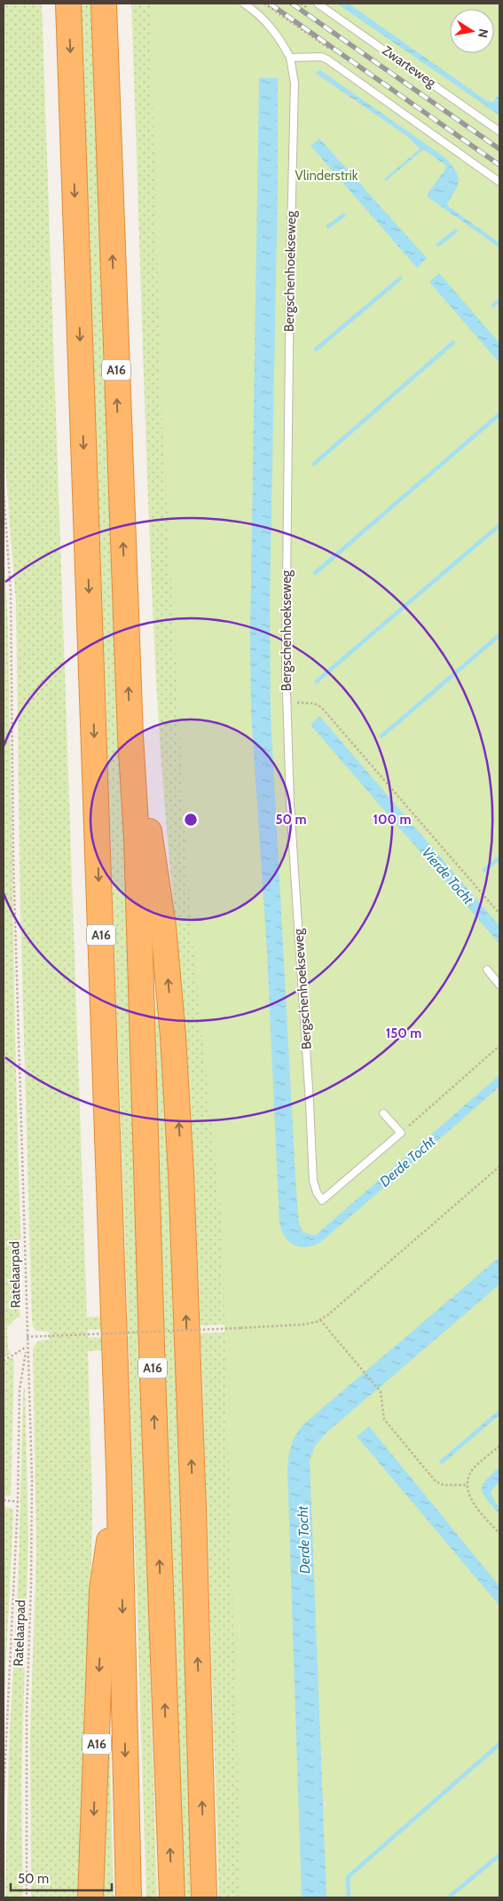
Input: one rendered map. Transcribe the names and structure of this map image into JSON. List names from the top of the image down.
{
  "streets": {
    "highway": ["A16"],
    "lane": ["Zwarteweg", "Bergschenhoekseweg"],
    "path": ["Ratelaarpad"]
  },
  "water": ["Vierde Tocht", "Derde Tocht"],
  "parks": ["Vlinderstrik"],
  "scale_bar": "50 m",
  "north": "right",
  "rings": ["50 m", "100 m", "150 m"]
}
